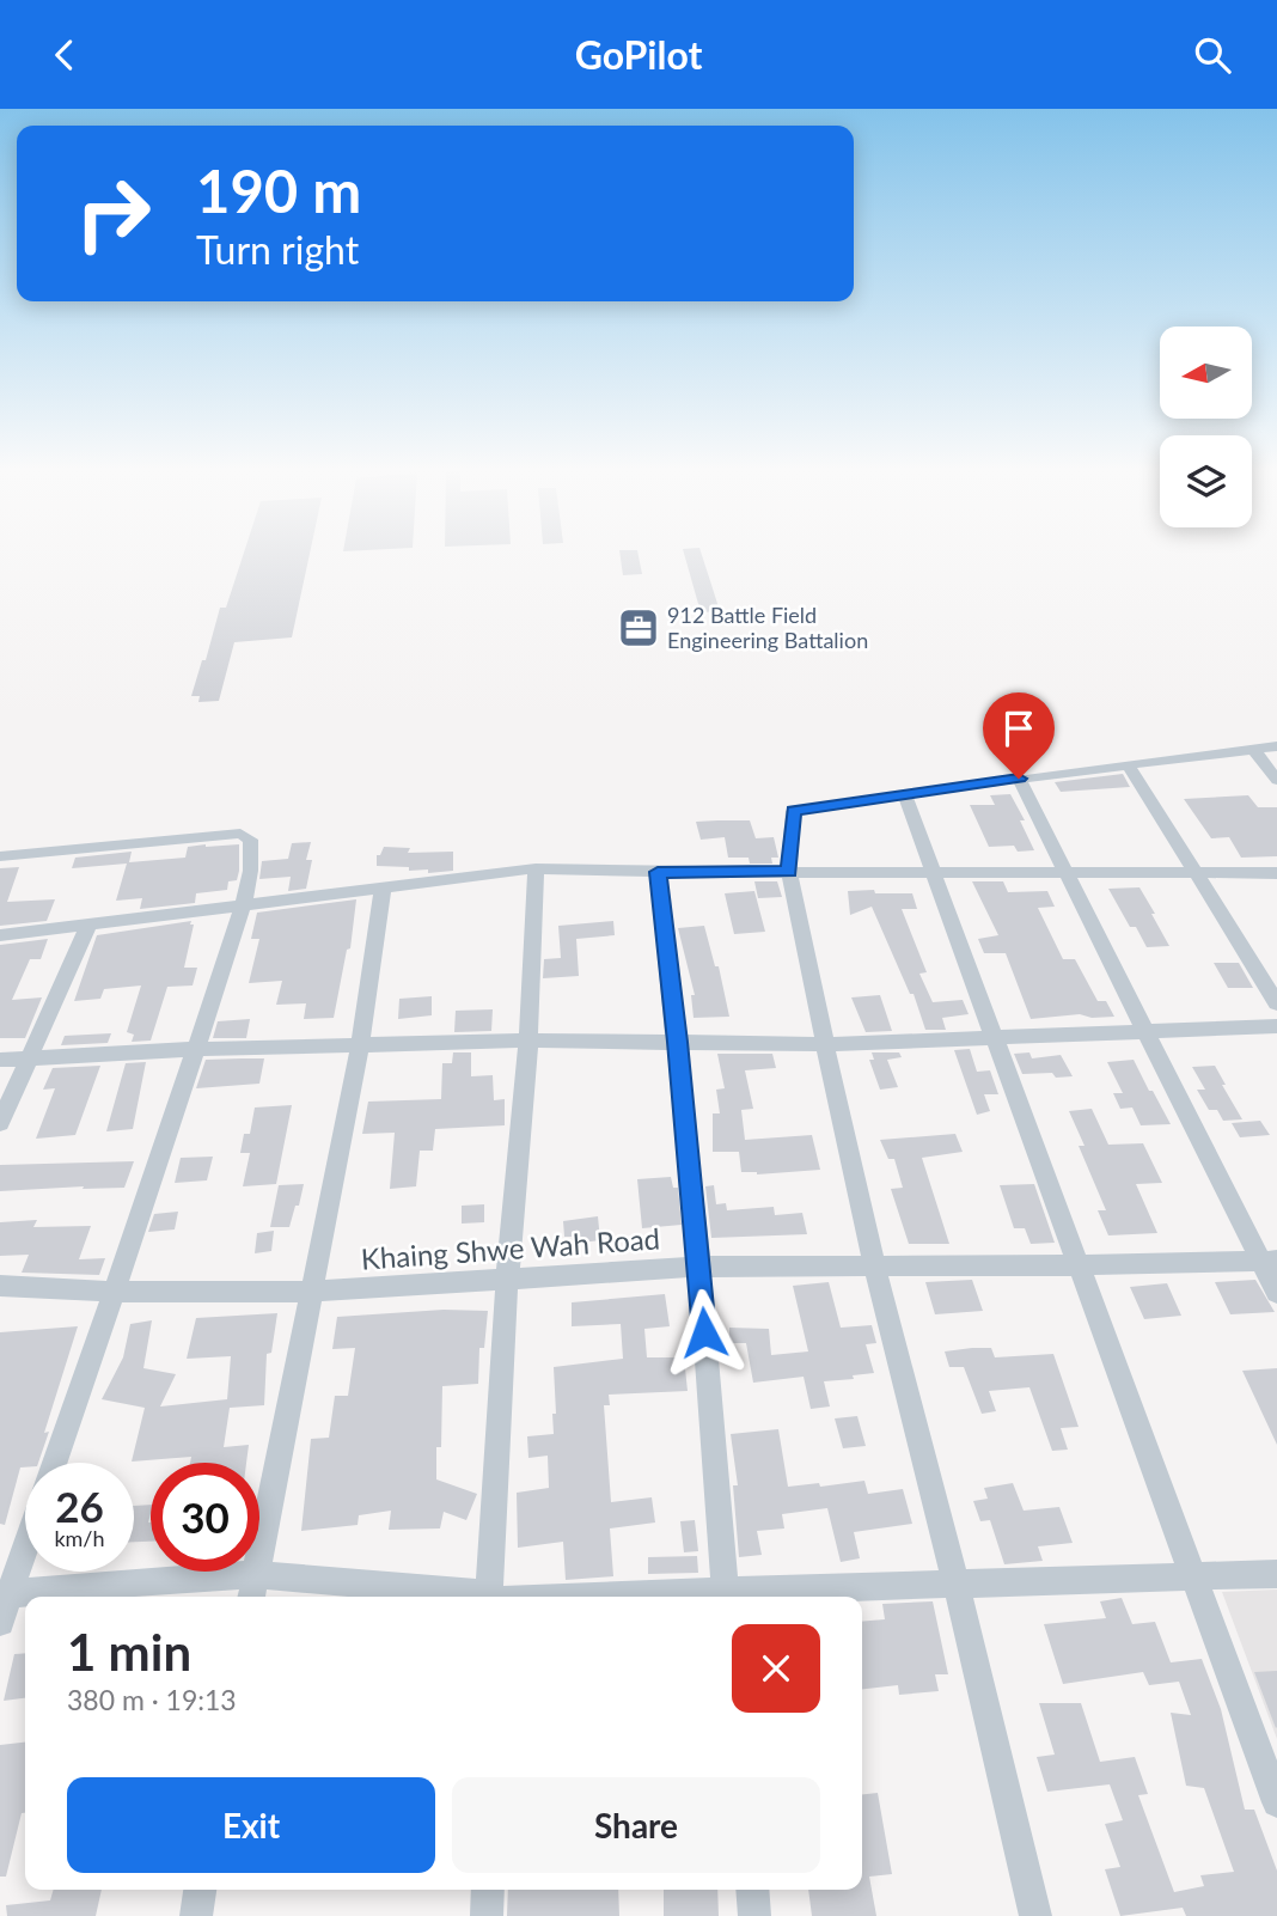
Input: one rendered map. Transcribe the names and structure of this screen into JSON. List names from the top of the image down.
{
  "streets": {
    "street": ["Khaing Shwe Wah Road"]
  },
  "places": {
    "office": ["912 Battle Field Engineering Battalion"]
  },
  "north": "left",
  "page": {
    "header": "GoPilot",
    "turn": ["190 m", "Turn right"],
    "speed": "26 km/h",
    "limit": "30",
    "heading": ["1 min", "380 m · 19:13"],
    "buttons": ["Exit", "Share"]
  }
}
